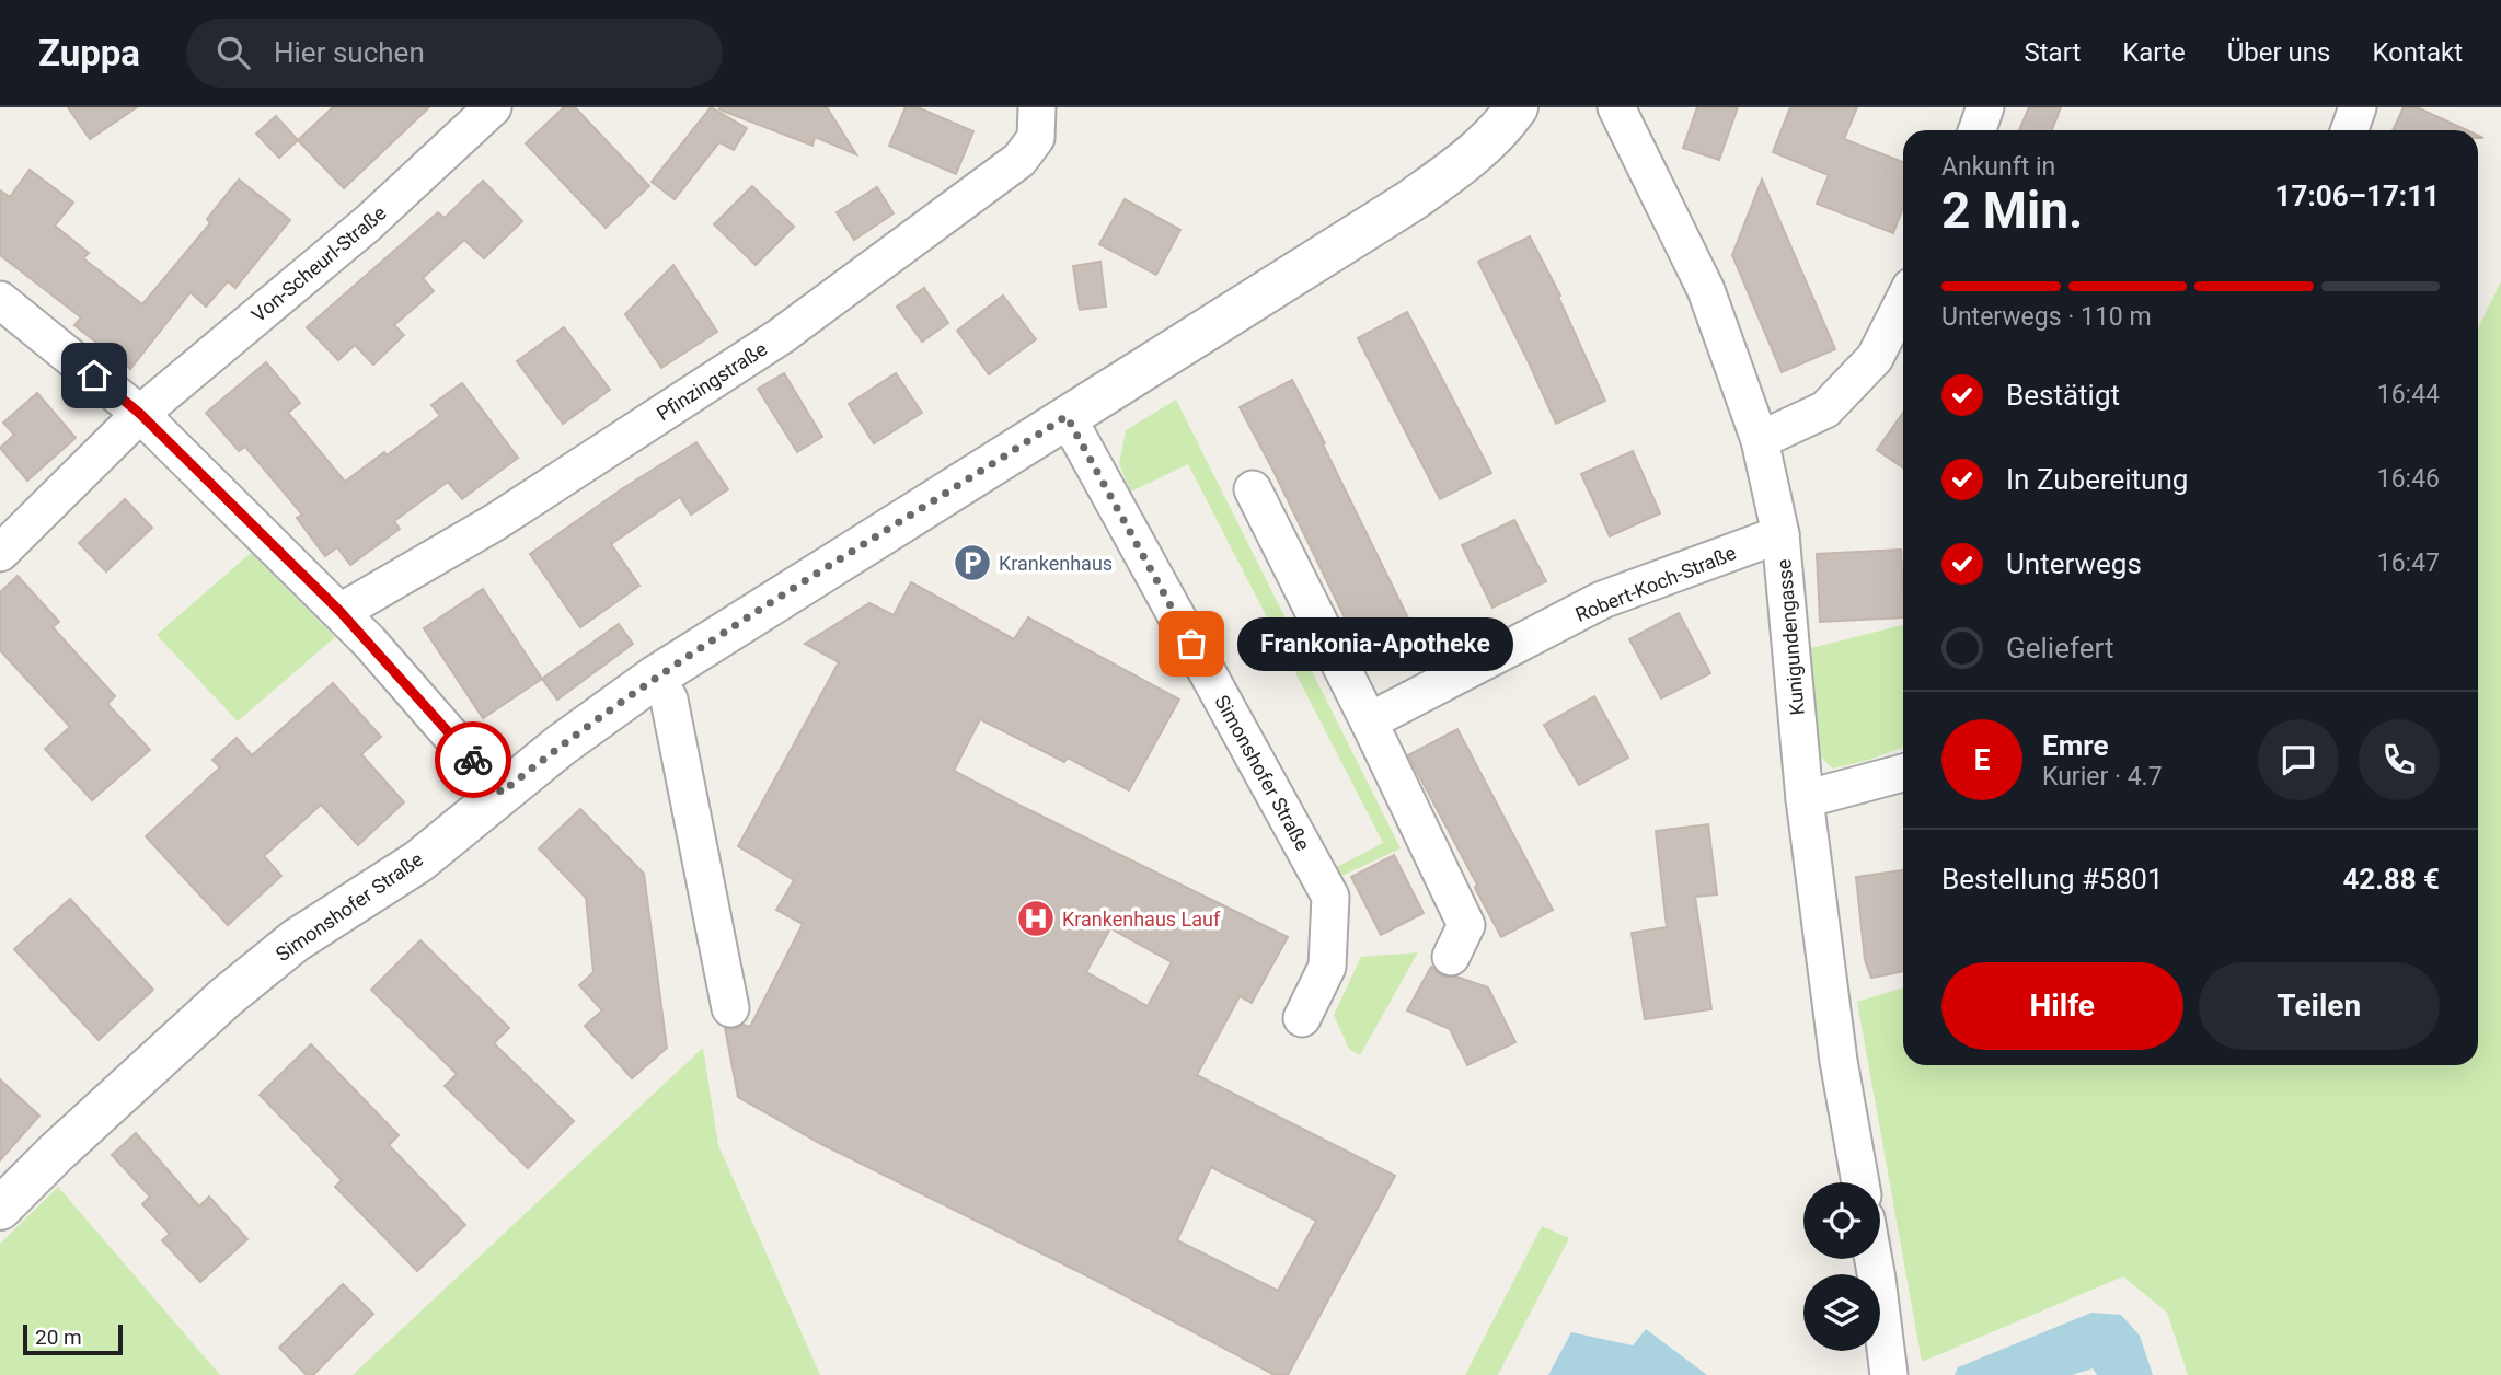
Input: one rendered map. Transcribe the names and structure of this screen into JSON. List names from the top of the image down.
{
  "streets": {
    "street": [
      "Von-Scheurl-Straße",
      "Pfinzingstraße",
      "Robert-Koch-Straße",
      "Kunigundengasse",
      "Simonshofer Straße"
    ]
  },
  "crossings": [
    ["Robert-Koch-Straße", "Kunigundengasse"]
  ],
  "places": {
    "parking": ["Krankenhaus"],
    "other": ["Frankonia-Apotheke"],
    "hospital": ["Krankenhaus Lauf"]
  },
  "scale_bar": "20 m",
  "page": {
    "header": "Zuppa",
    "search": "Hier suchen",
    "nav": [
      "Start",
      "Karte",
      "Über uns",
      "Kontakt"
    ],
    "heading": ["2 Min.", "Ankunft in", "17:06–17:11"],
    "panel": [
      "Emre",
      "Kurier · 4.7",
      "Bestellung #5801",
      "42.88 €"
    ],
    "bar": "Unterwegs · 110 m",
    "list": [
      ["Bestätigt", "16:44"],
      ["In Zubereitung", "16:46"],
      ["Unterwegs", "16:47"],
      "Geliefert"
    ],
    "bubble": "Frankonia-Apotheke",
    "round": "E",
    "buttons": ["Hilfe", "Teilen"],
    "scale": "20 m"
  }
}
